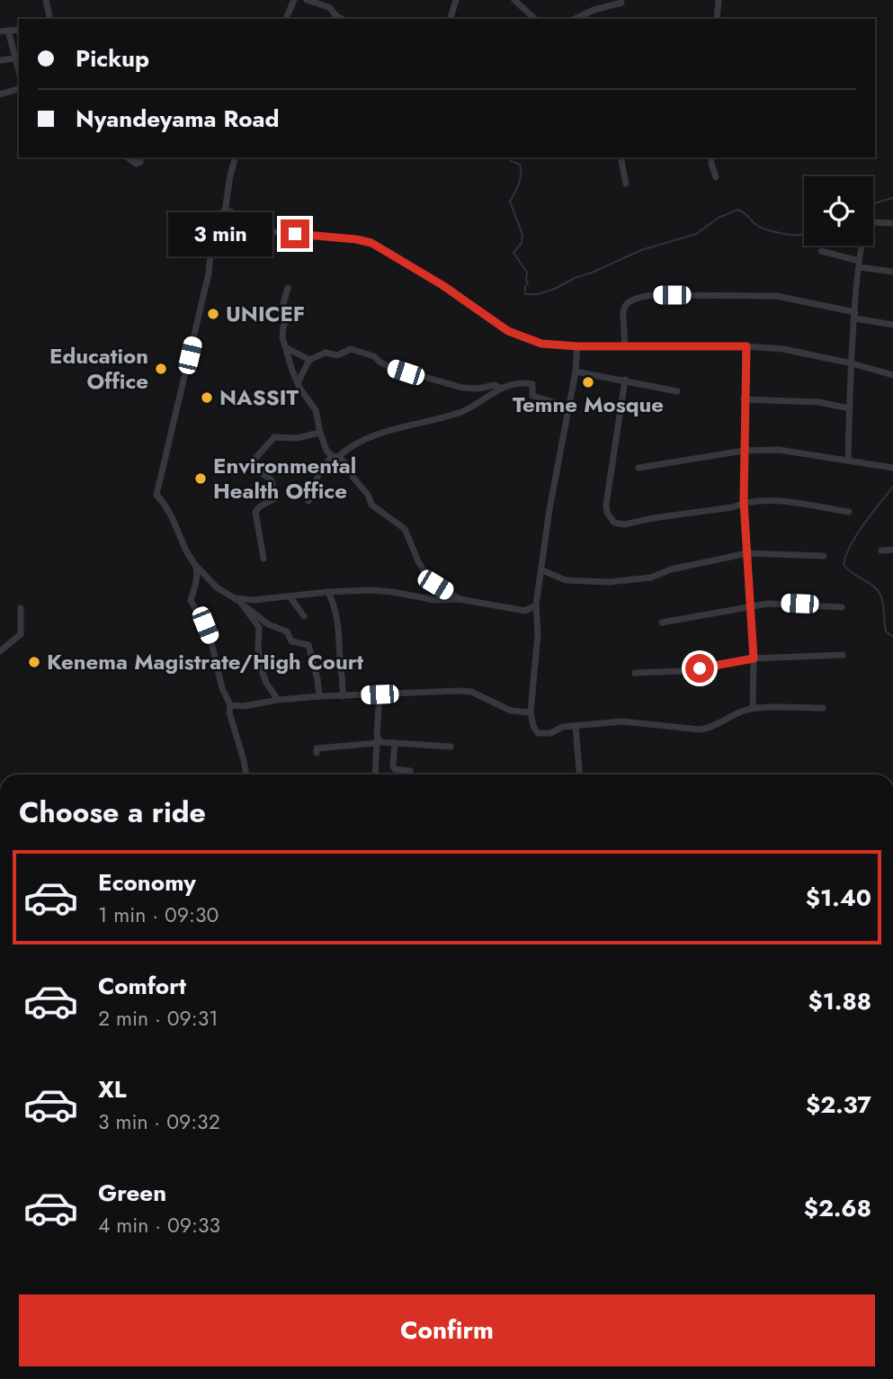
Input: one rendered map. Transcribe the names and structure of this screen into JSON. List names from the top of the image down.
{
  "places": [
    "UNICEF",
    "Education Office",
    "Temne Mosque",
    "NASSIT",
    "Environmental Health Office",
    "Kenema Magistrate/High Court"
  ],
  "page": {
    "banner": ["Pickup", "Nyandeyama Road"],
    "bubble": "3 min",
    "heading": "Choose a ride",
    "list": [
      {
        "name": "Economy",
        "note": "1 min · 09:30",
        "value": "$1.40"
      },
      {
        "name": "Comfort",
        "note": "2 min · 09:31",
        "value": "$1.88"
      },
      {
        "name": "XL",
        "note": "3 min · 09:32",
        "value": "$2.37"
      },
      {
        "name": "Green",
        "note": "4 min · 09:33",
        "value": "$2.68"
      }
    ],
    "buttons": "Confirm"
  }
}
